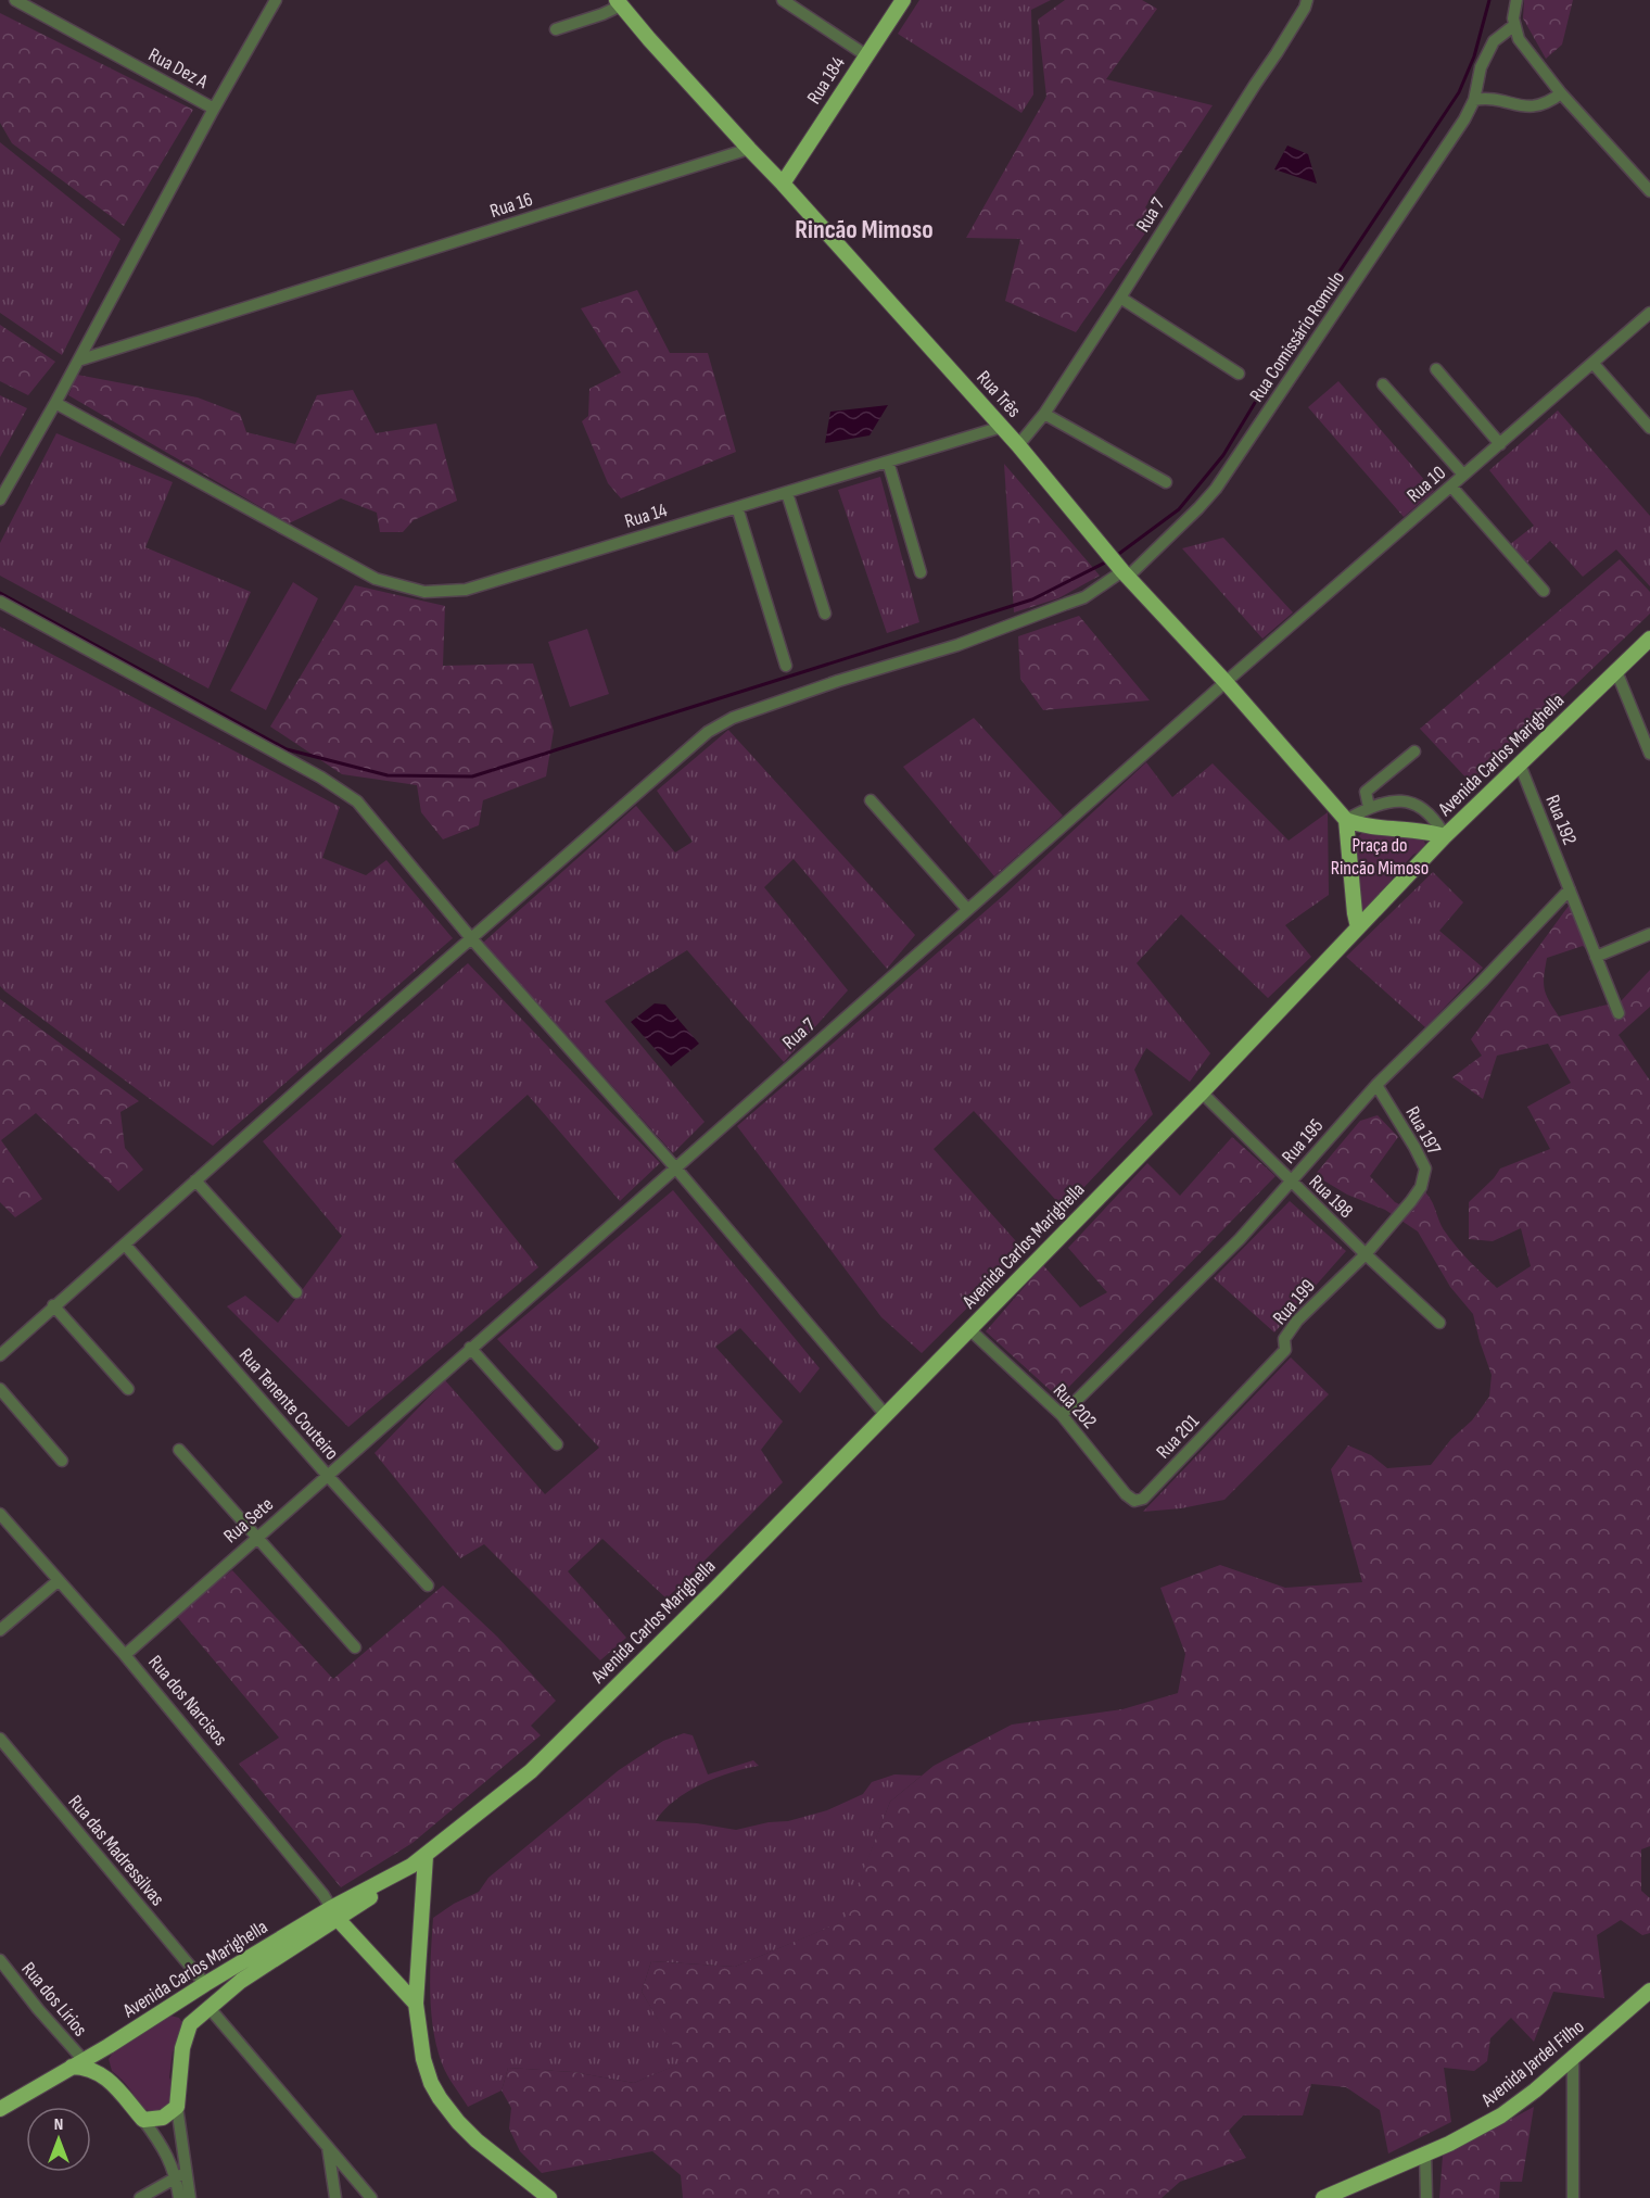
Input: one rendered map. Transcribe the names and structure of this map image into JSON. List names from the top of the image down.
{
  "streets": {
    "main road": [
      "Rua 184",
      "Rua Três",
      "Avenida Carlos Marighella",
      "Avenida Jardel Filho"
    ],
    "street": [
      "Rua Dez A",
      "Rua 16",
      "Rua 7",
      "Rua Comissário Romulo",
      "Rua 10",
      "Rua 14",
      "Rua 192",
      "Rua 197",
      "Rua 195",
      "Rua 198",
      "Rua 199",
      "Rua Tenente Couteiro",
      "Rua 202",
      "Rua 201",
      "Rua Sete",
      "Rua dos Narcisos",
      "Rua das Madressilvas",
      "Rua dos Lírios"
    ]
  },
  "crossings": [
    ["Rua 184", "Rua Três"],
    ["Rua 16", "Rua Três"],
    ["Rua 7", "Rua Três"],
    ["Rua 7", "Rua 10"],
    ["Rua 7", "Rua Sete"],
    ["Rua Comissário Romulo", "Rua Três"],
    ["Rua Três", "Rua 10"],
    ["Rua Três", "Rua 14"],
    ["Avenida Carlos Marighella", "Rua 192"],
    ["Avenida Carlos Marighella", "Rua 198"],
    ["Avenida Carlos Marighella", "Rua 202"],
    ["Avenida Carlos Marighella", "Rua dos Narcisos"],
    ["Avenida Carlos Marighella", "Rua das Madressilvas"],
    ["Avenida Carlos Marighella", "Rua dos Lírios"],
    ["Rua 192", "Rua 195"],
    ["Rua 197", "Rua 195"],
    ["Rua 197", "Rua 198"],
    ["Rua 197", "Rua 199"],
    ["Rua 195", "Rua 198"],
    ["Rua 195", "Rua 202"],
    ["Rua 198", "Rua 199"],
    ["Rua 199", "Rua 201"],
    ["Rua Tenente Couteiro", "Rua Sete"],
    ["Rua 202", "Rua 201"],
    ["Rua Sete", "Rua dos Narcisos"]
  ],
  "districts": ["Rincão Mimoso"],
  "parks": ["Praça do Rincão Mimoso"],
  "north": "top"
}
